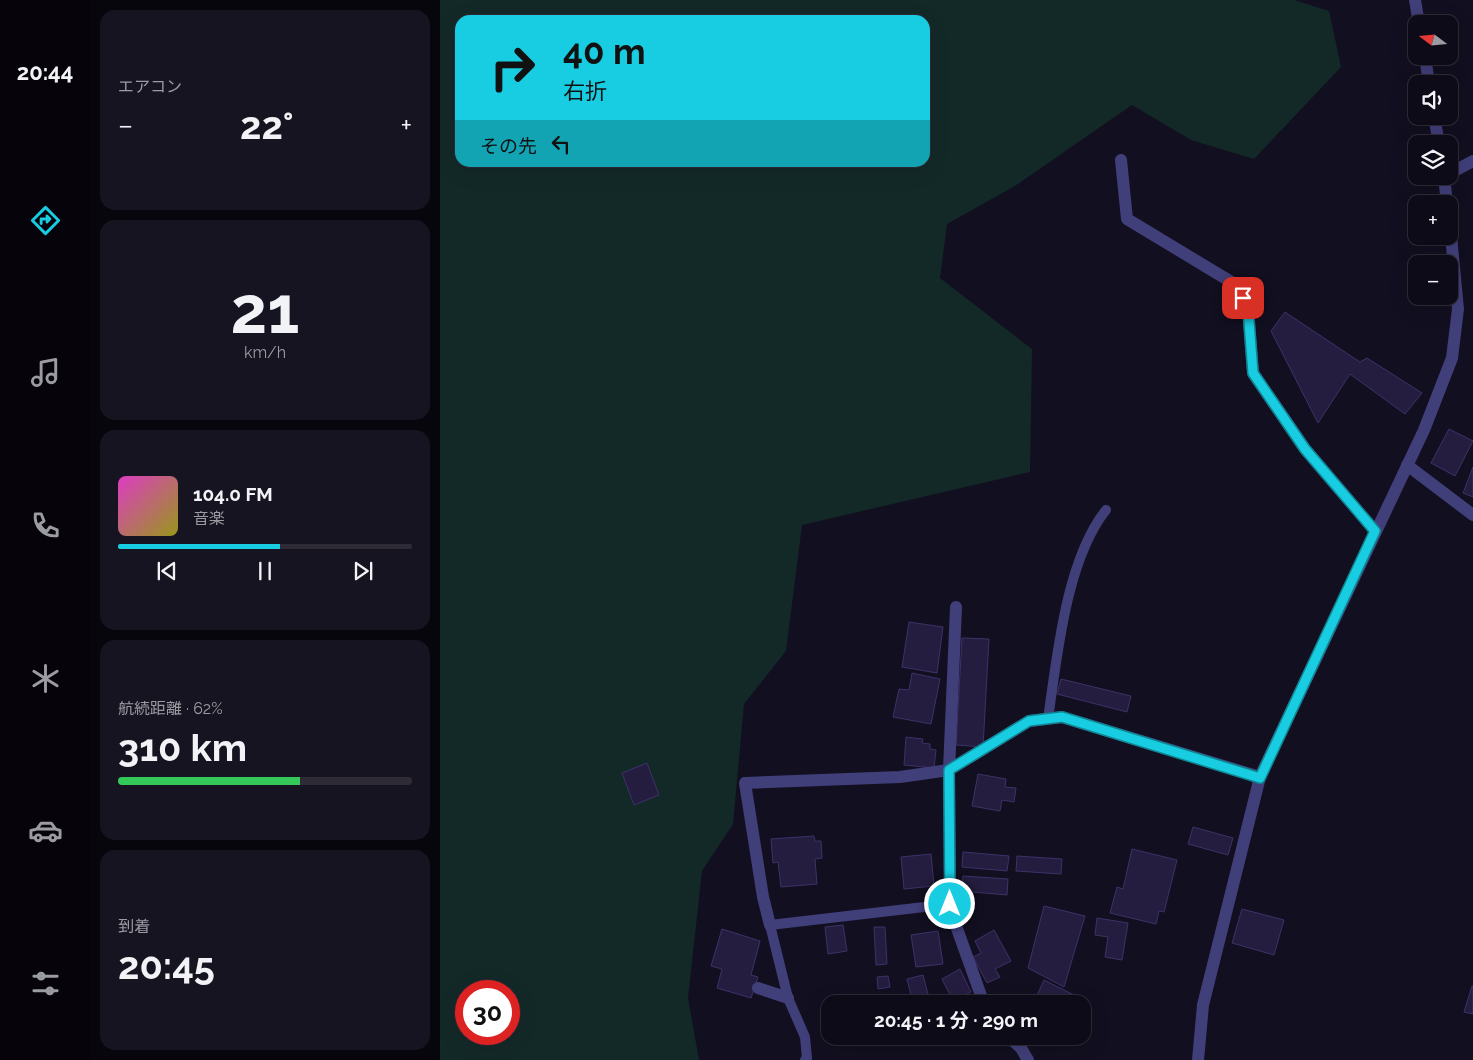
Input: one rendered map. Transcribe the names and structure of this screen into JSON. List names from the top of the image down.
{
  "north": "left",
  "page": {
    "tabs": "20:44",
    "tile": [
      "エアコン",
      ["21", "km/h"],
      ["航続距離 · 62%", "310 km"],
      ["到着", "20:45"]
    ],
    "map_buttons": ["+", "−"],
    "turn": ["40 m", "右折"],
    "heat": ["−", "22°", "+"],
    "then": "その先",
    "song": ["104.0 FM", "音楽"],
    "limit": "30",
    "trip": "20:45 · 1 分 · 290 m"
  }
}
